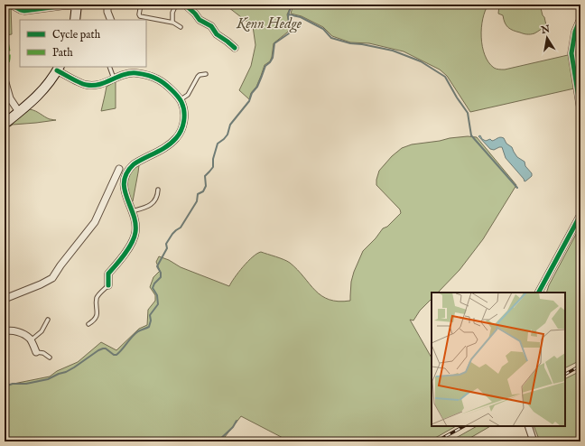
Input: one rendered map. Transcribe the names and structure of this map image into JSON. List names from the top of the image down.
{
  "parks": ["Kenn Hedge"],
  "legend": ["Cycle path", "Path"],
  "north": "top"
}
